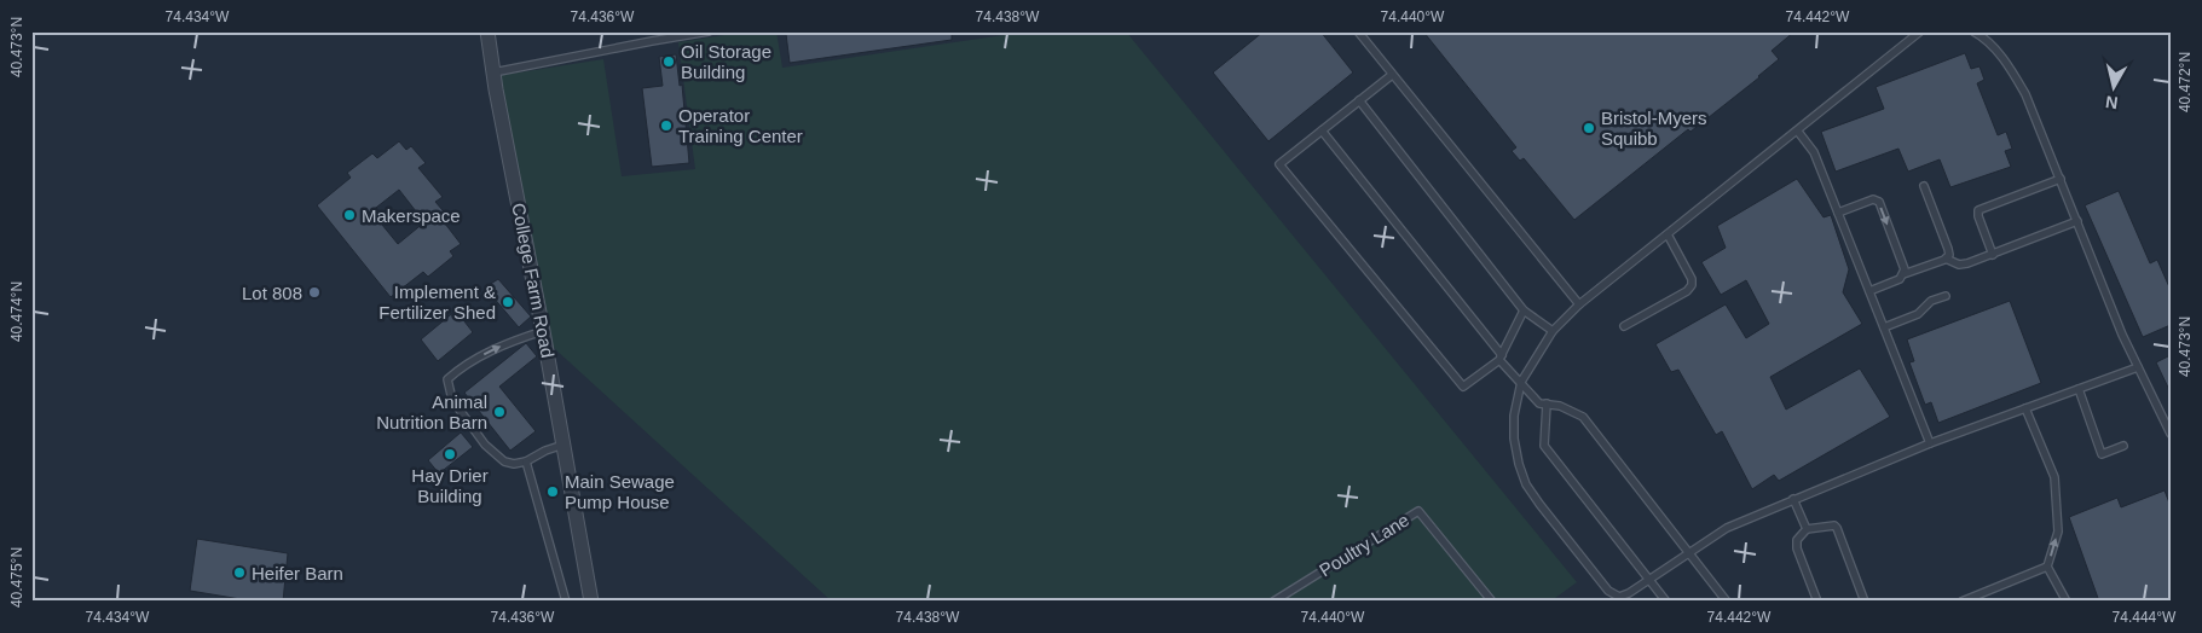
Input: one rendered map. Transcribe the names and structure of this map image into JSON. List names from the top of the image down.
{
  "streets": {
    "street": ["College Farm Road"],
    "lane": ["Poultry Lane"]
  },
  "places": [
    "Oil Storage Building",
    "Operator Training Center",
    "Bristol-Myers Squibb",
    "Makerspace",
    "Lot 808",
    "Implement & Fertilizer Shed",
    "Animal Nutrition Barn",
    "Hay Drier Building",
    "Main Sewage Pump House",
    "Heifer Barn"
  ],
  "north": "bottom",
  "coordinates": [
    "74.434°W",
    "74.436°W",
    "74.438°W",
    "74.440°W",
    "74.442°W",
    "40.473°N",
    "40.472°N",
    "40.474°N",
    "40.475°N",
    "74.444°W"
  ]
}
